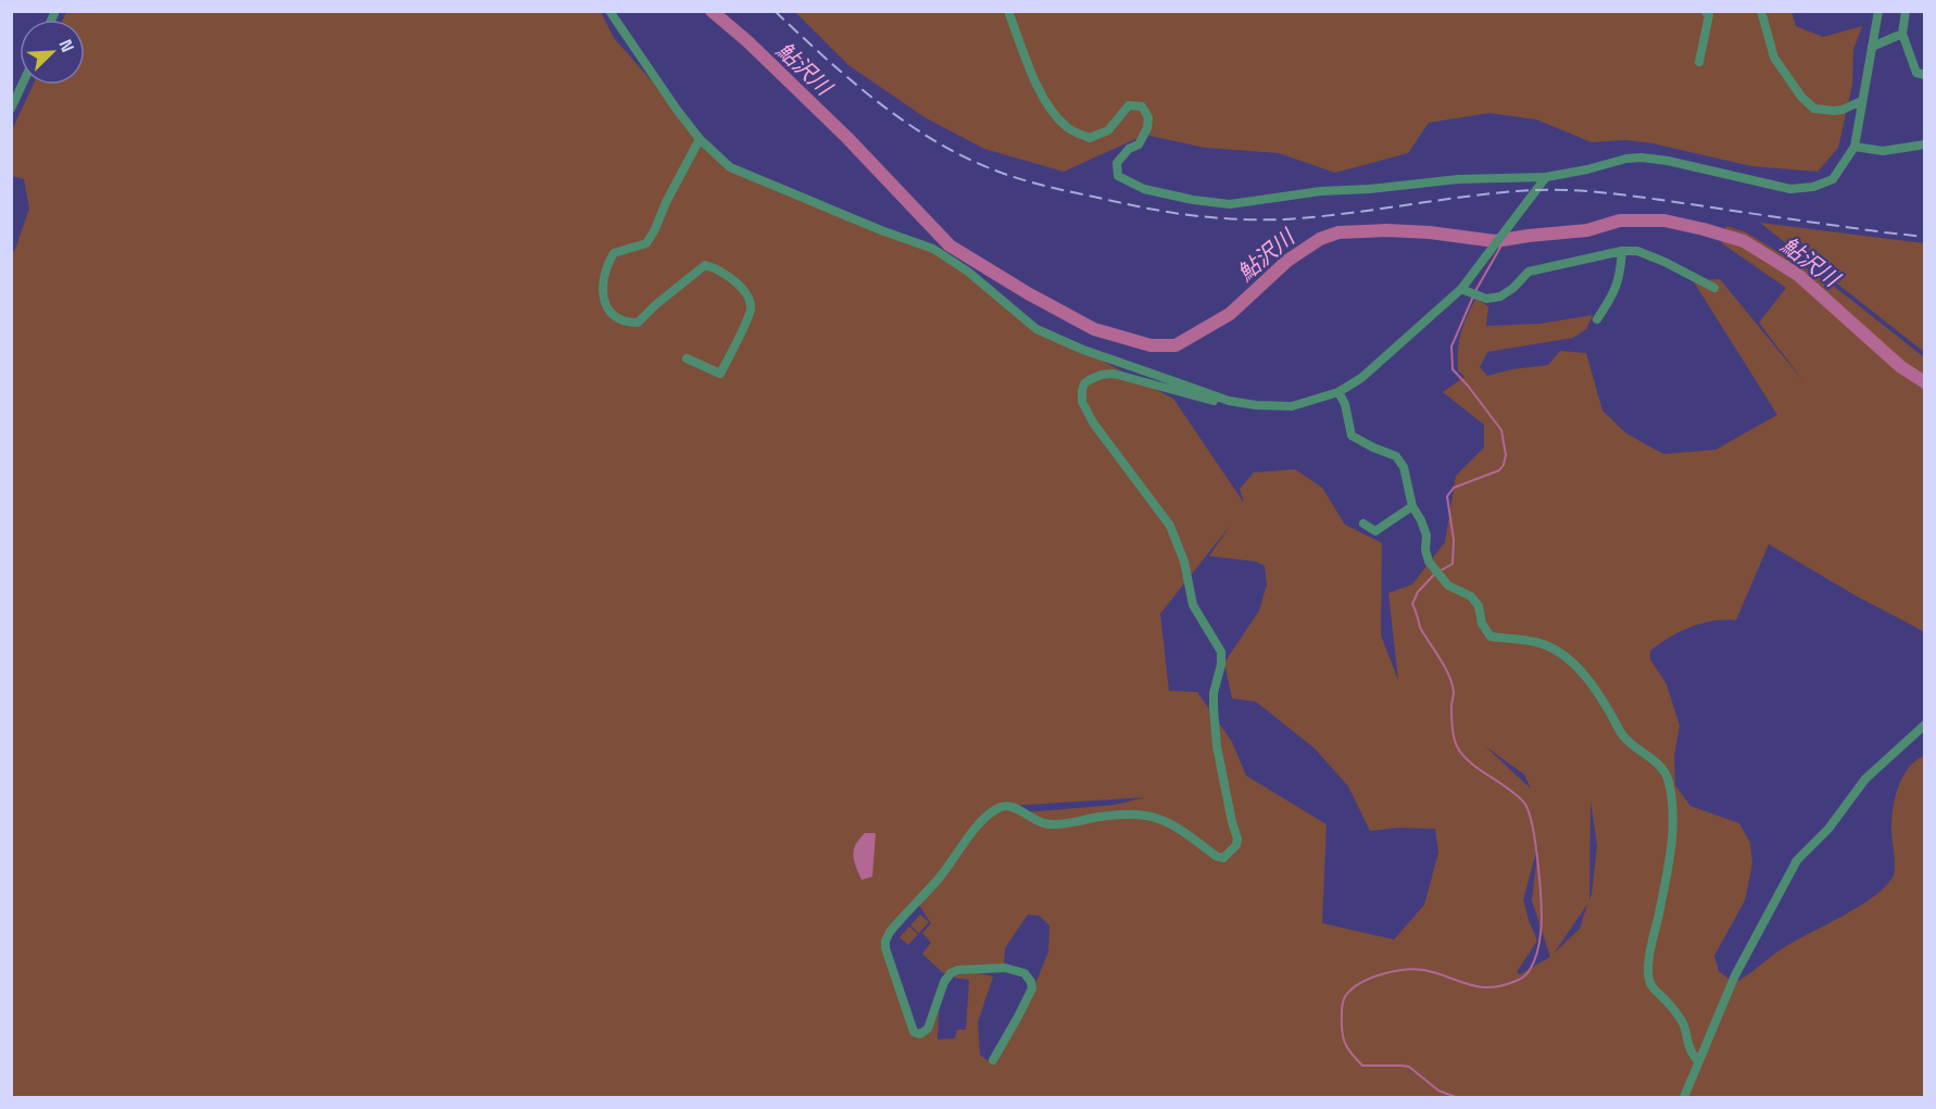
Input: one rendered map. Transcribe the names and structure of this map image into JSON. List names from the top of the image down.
{
  "water": ["鮎沢川"],
  "north": "top right"
}
